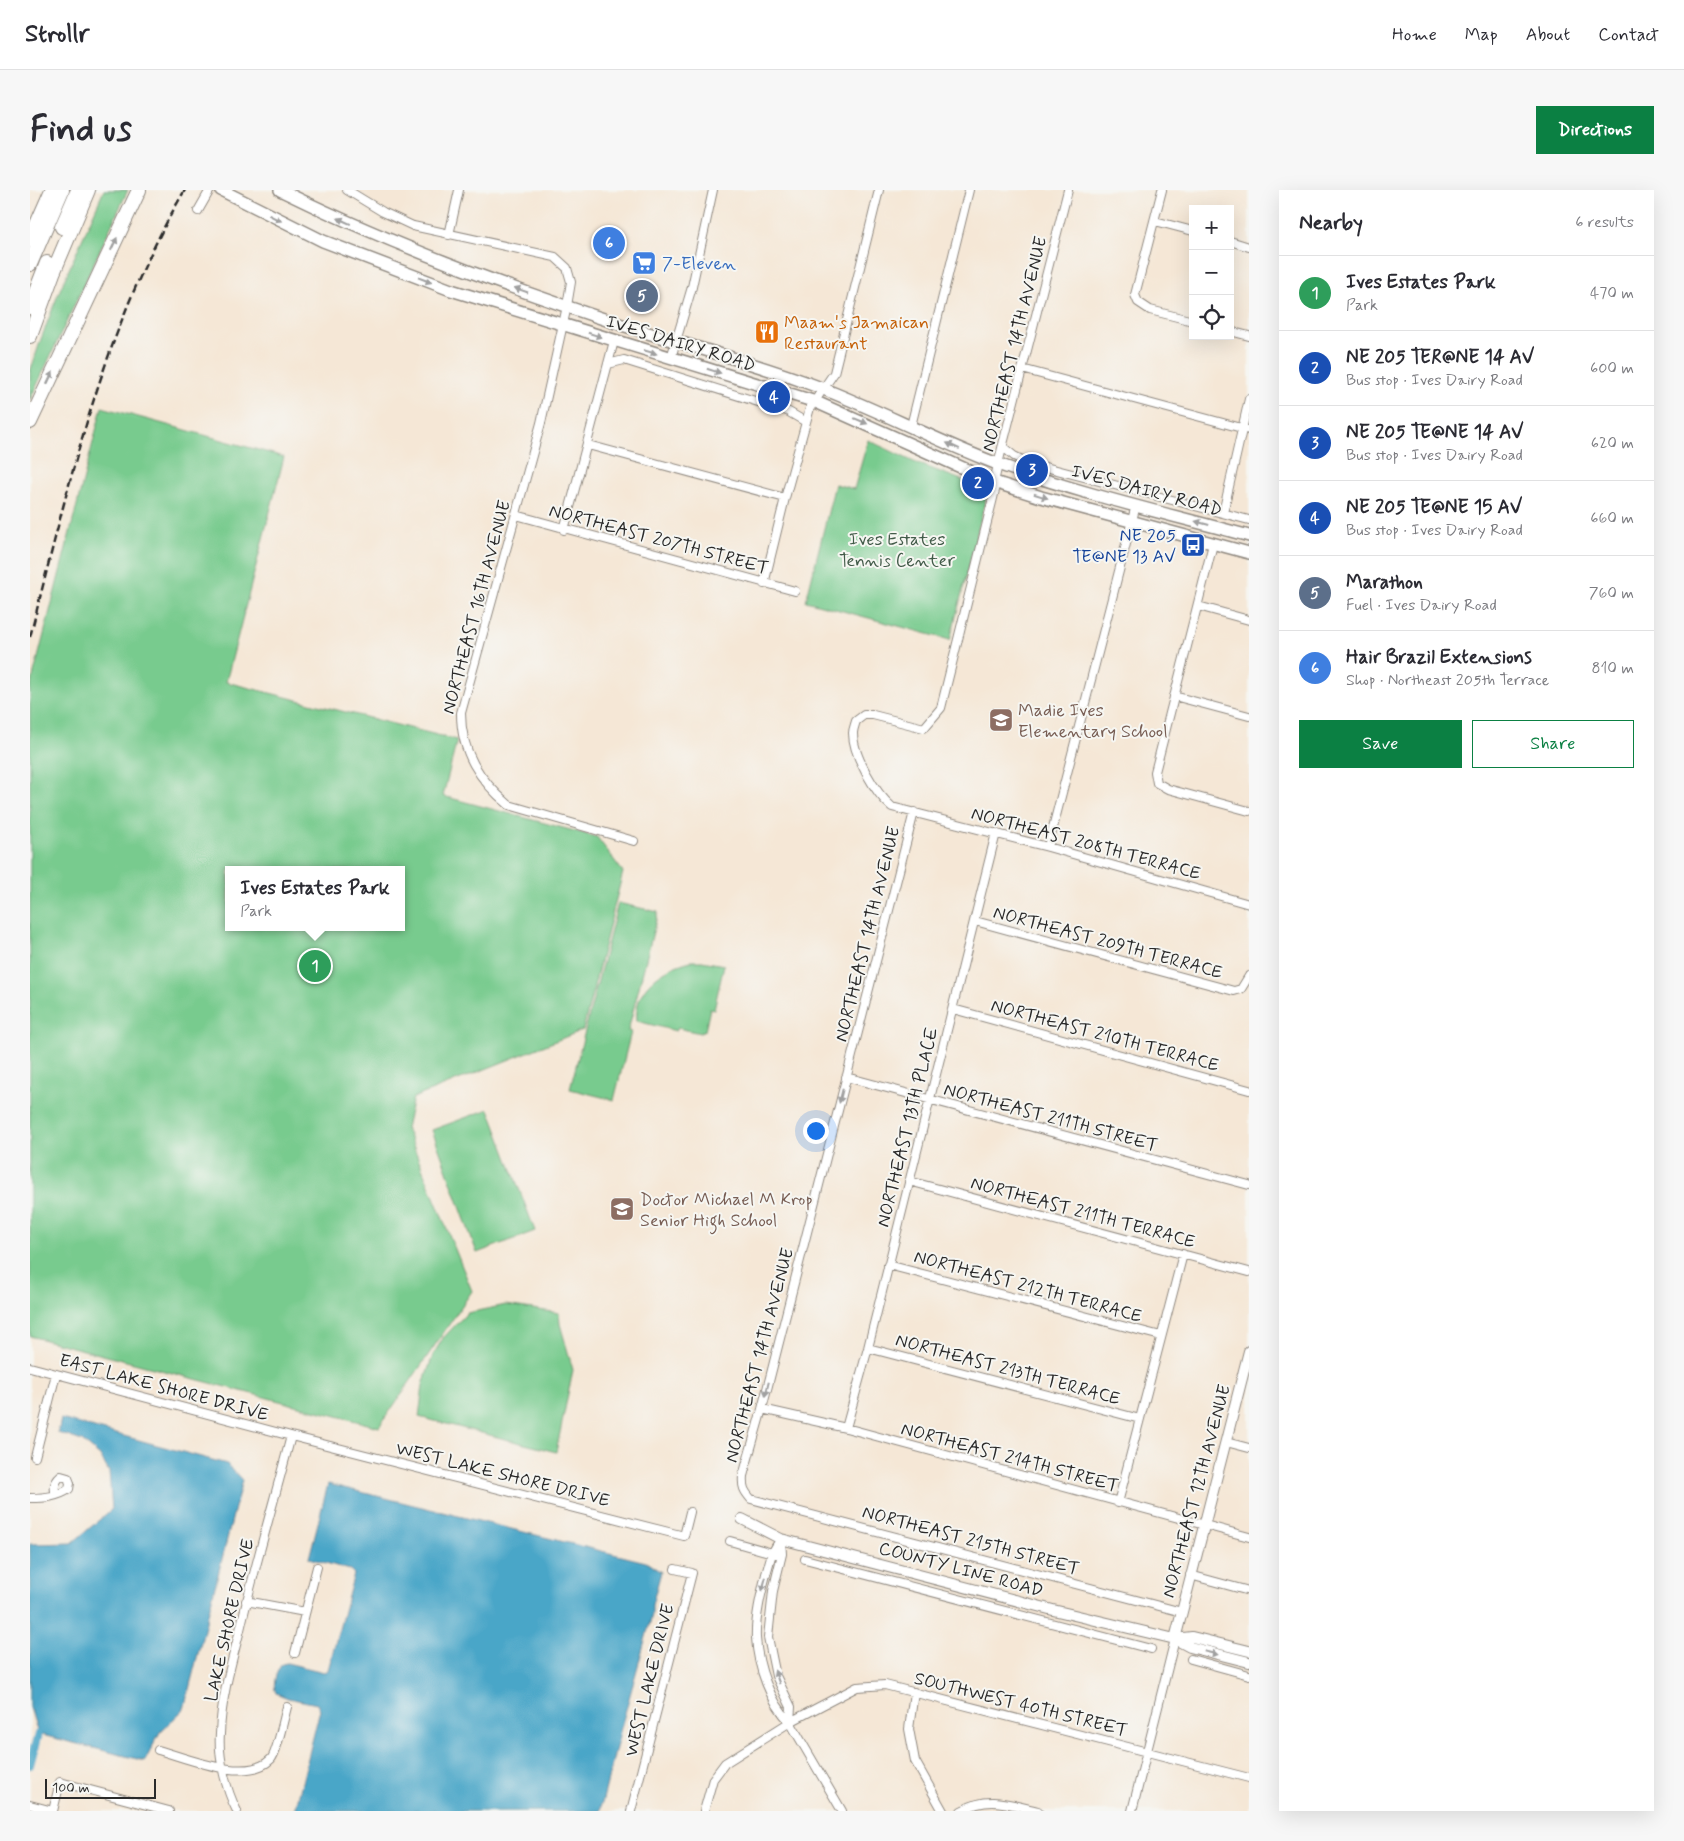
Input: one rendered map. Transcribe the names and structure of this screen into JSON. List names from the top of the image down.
{
  "streets": {
    "main road": ["IVES DAIRY ROAD"],
    "street": [
      "NORTHEAST 14TH AVENUE",
      "NORTHEAST 207TH STREET",
      "NORTHEAST 16TH AVENUE",
      "NORTHEAST 208TH TERRACE",
      "NORTHEAST 209TH TERRACE",
      "NORTHEAST 210TH TERRACE",
      "NORTHEAST 211TH STREET",
      "NORTHEAST 13TH PLACE",
      "NORTHEAST 211TH TERRACE",
      "NORTHEAST 212TH TERRACE",
      "NORTHEAST 213TH TERRACE",
      "EAST LAKE SHORE DRIVE",
      "NORTHEAST 214TH STREET",
      "WEST LAKE SHORE DRIVE",
      "NORTHEAST 12TH AVENUE",
      "NORTHEAST 215TH STREET",
      "COUNTY LINE ROAD",
      "LAKE SHORE DRIVE",
      "WEST LAKE DRIVE",
      "SOUTHWEST 40TH STREET"
    ]
  },
  "crossings": [
    ["IVES DAIRY ROAD", "NORTHEAST 14TH AVENUE"],
    ["IVES DAIRY ROAD", "NORTHEAST 16TH AVENUE"],
    ["NORTHEAST 14TH AVENUE", "NORTHEAST 208TH TERRACE"],
    ["NORTHEAST 14TH AVENUE", "NORTHEAST 211TH STREET"],
    ["NORTHEAST 14TH AVENUE", "NORTHEAST 214TH STREET"],
    ["NORTHEAST 14TH AVENUE", "NORTHEAST 215TH STREET"],
    ["NORTHEAST 207TH STREET", "NORTHEAST 16TH AVENUE"],
    ["NORTHEAST 208TH TERRACE", "NORTHEAST 13TH PLACE"],
    ["NORTHEAST 209TH TERRACE", "NORTHEAST 13TH PLACE"],
    ["NORTHEAST 210TH TERRACE", "NORTHEAST 13TH PLACE"],
    ["NORTHEAST 211TH STREET", "NORTHEAST 13TH PLACE"],
    ["NORTHEAST 13TH PLACE", "NORTHEAST 211TH TERRACE"],
    ["NORTHEAST 13TH PLACE", "NORTHEAST 212TH TERRACE"],
    ["NORTHEAST 13TH PLACE", "NORTHEAST 213TH TERRACE"],
    ["NORTHEAST 13TH PLACE", "NORTHEAST 214TH STREET"],
    ["EAST LAKE SHORE DRIVE", "WEST LAKE SHORE DRIVE"],
    ["EAST LAKE SHORE DRIVE", "LAKE SHORE DRIVE"],
    ["NORTHEAST 214TH STREET", "NORTHEAST 12TH AVENUE"],
    ["WEST LAKE SHORE DRIVE", "LAKE SHORE DRIVE"],
    ["NORTHEAST 12TH AVENUE", "NORTHEAST 215TH STREET"],
    ["NORTHEAST 12TH AVENUE", "COUNTY LINE ROAD"]
  ],
  "parks": ["Ives Estates Tennis Center"],
  "places": {
    "supermarket": ["7-Eleven"],
    "restaurant": ["Maam's Jamaican Restaurant"],
    "bus stop": ["NE 205 TE@NE 13 AV"],
    "school or university": ["Madie Ives Elementary School", "Doctor Michael M Krop Senior High School"]
  },
  "scale_bar": "100 m",
  "page": {
    "header": "Strollr",
    "nav": [
      "Home",
      "Map",
      "About",
      "Contact"
    ],
    "buttons": [
      "Directions",
      ["Save", "Share"]
    ],
    "title": "Find us",
    "heading": ["Nearby", "6 results"],
    "map_buttons": ["+", "−"],
    "pins": [
      "6",
      "5",
      "4",
      "3",
      "2",
      "1"
    ],
    "list": [
      {
        "mark": "1",
        "name": "Ives Estates Park",
        "note": "Park",
        "value": "470 m"
      },
      {
        "mark": "2",
        "name": "NE 205 TER@NE 14 AV",
        "note": "Bus stop · Ives Dairy Road",
        "value": "600 m"
      },
      {
        "mark": "3",
        "name": "NE 205 TE@NE 14 AV",
        "note": "Bus stop · Ives Dairy Road",
        "value": "620 m"
      },
      {
        "mark": "4",
        "name": "NE 205 TE@NE 15 AV",
        "note": "Bus stop · Ives Dairy Road",
        "value": "660 m"
      },
      {
        "mark": "5",
        "name": "Marathon",
        "note": "Fuel · Ives Dairy Road",
        "value": "760 m"
      },
      {
        "mark": "6",
        "name": "Hair Brazil Extensions",
        "note": "Shop · Northeast 205th Terrace",
        "value": "810 m"
      }
    ],
    "popup": ["Ives Estates Park", "Park"],
    "scale": "100 m"
  }
}
